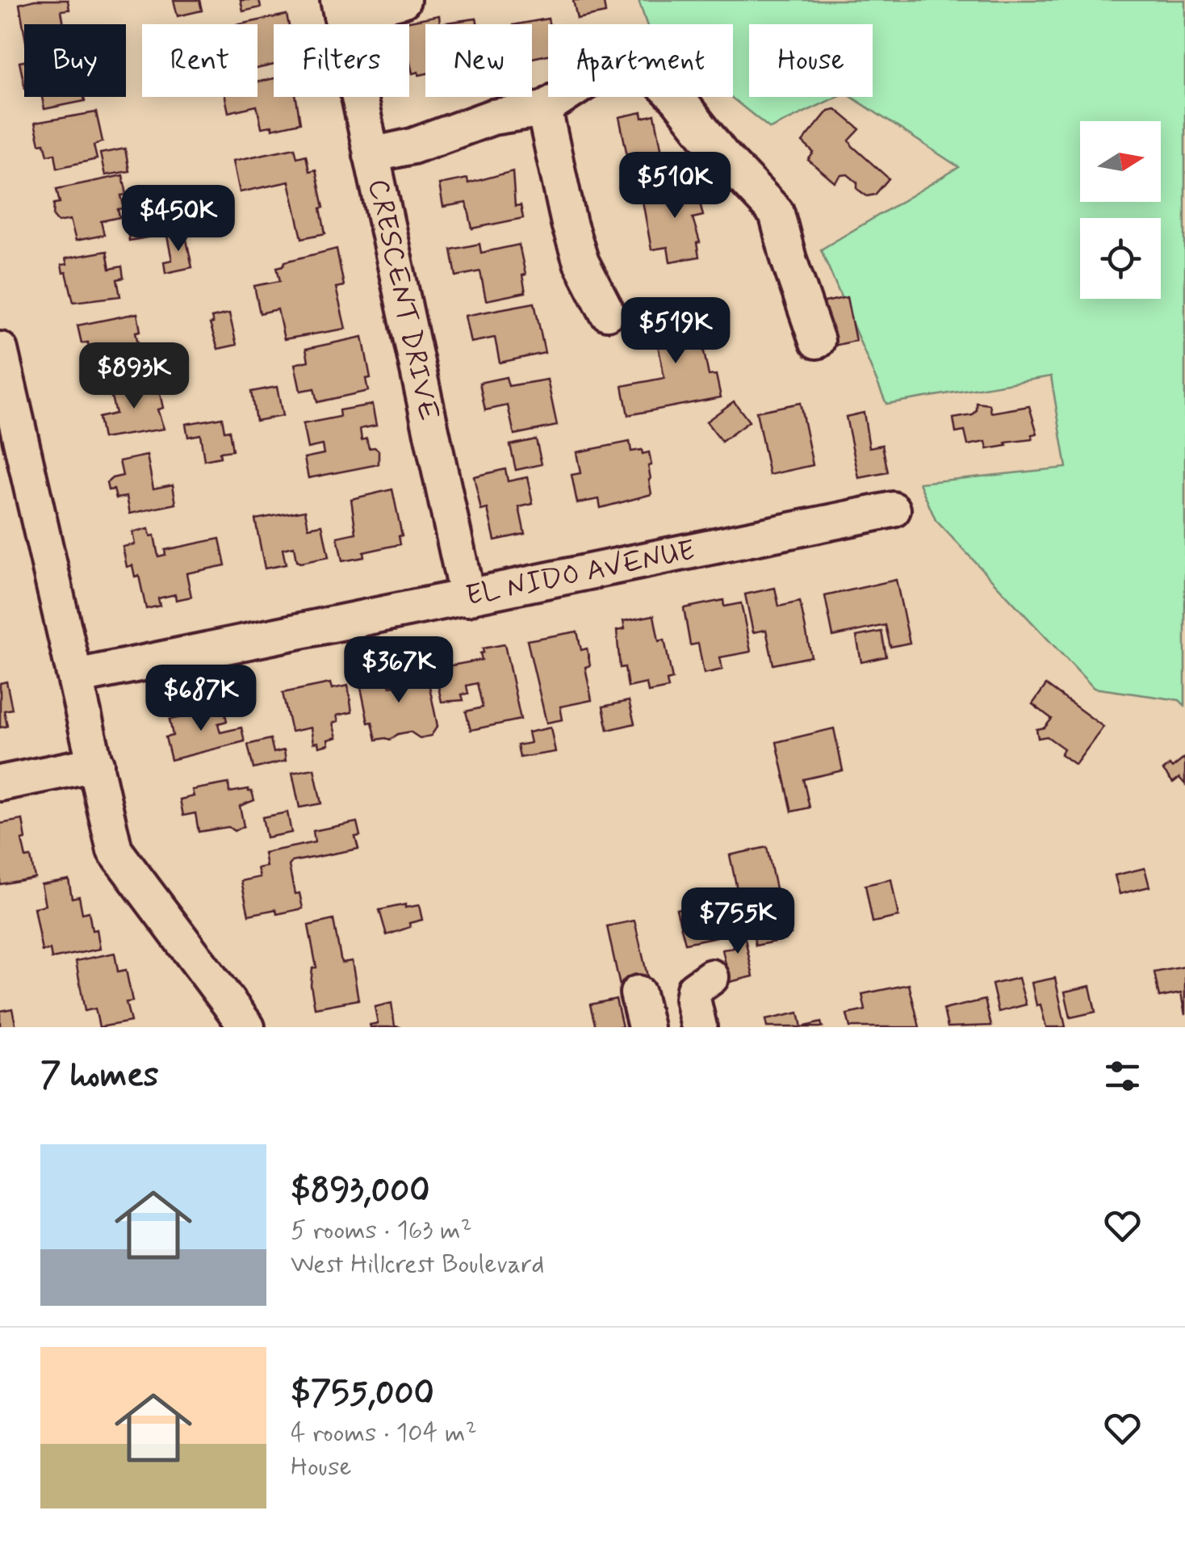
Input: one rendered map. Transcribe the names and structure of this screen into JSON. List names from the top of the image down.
{
  "streets": {
    "street": ["CRESCENT DRIVE", "EL NIDO AVENUE"]
  },
  "crossings": [
    ["CRESCENT DRIVE", "EL NIDO AVENUE"]
  ],
  "north": "right",
  "page": {
    "chip": [
      "Buy",
      "Rent",
      "Filters",
      "New",
      "Apartment",
      "House"
    ],
    "price": [
      "$510K",
      "$450K",
      "$519K",
      "$893K",
      "$367K",
      "$687K",
      "$755K"
    ],
    "heading": "7 homes",
    "list": [
      {
        "name": "$893,000",
        "note": "5 rooms · 163 m² · West Hillcrest Boulevard"
      },
      {
        "name": "$755,000",
        "note": "4 rooms · 104 m² · House"
      }
    ]
  }
}
